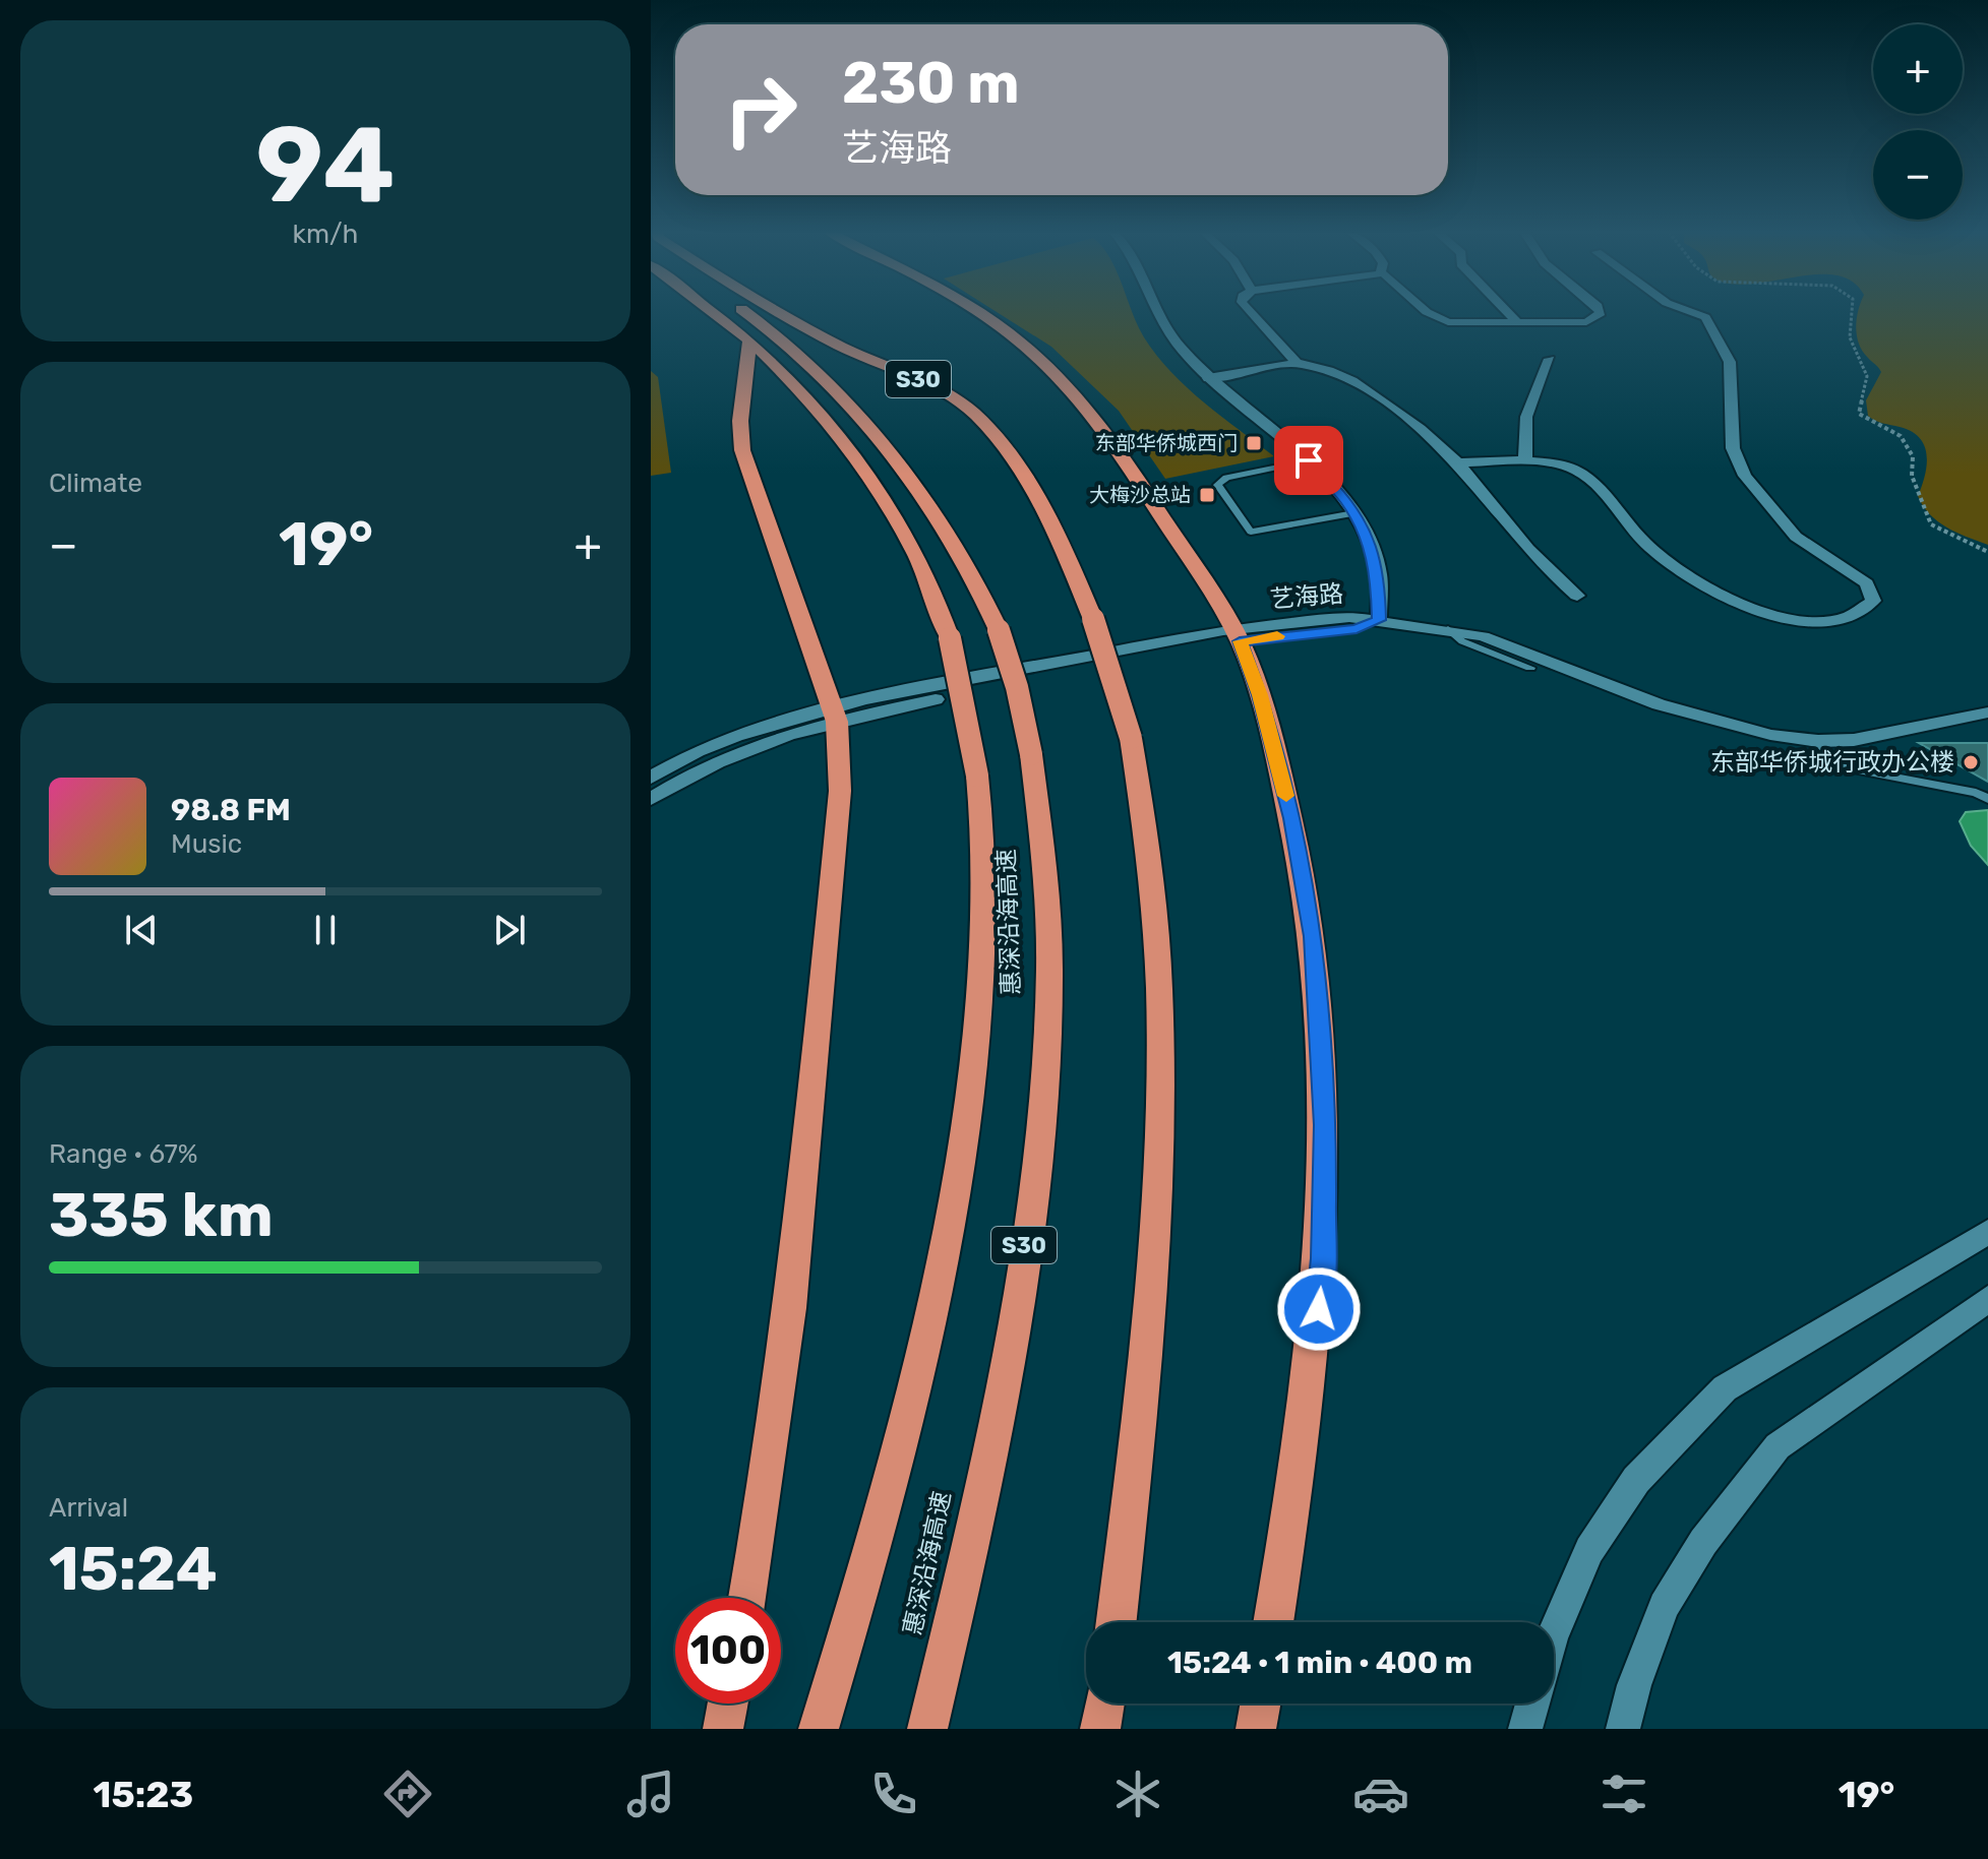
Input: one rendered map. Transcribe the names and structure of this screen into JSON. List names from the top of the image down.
{
  "streets": {
    "highway": ["S30", "惠深沿海高速"],
    "street": ["艺海路"]
  },
  "places": {
    "transit": ["东部华侨城西门", "大梅沙总站"],
    "other": ["东部华侨城行政办公楼"]
  },
  "page": {
    "tile": [
      ["94", "km/h"],
      "Climate",
      ["Range · 67%", "335 km"],
      ["Arrival", "15:24"]
    ],
    "map_buttons": ["+", "−"],
    "turn": ["230 m", "艺海路"],
    "heat": ["−", "19°", "+"],
    "song": ["98.8 FM", "Music"],
    "limit": "100",
    "trip": "15:24 · 1 min · 400 m",
    "tabs": ["15:23", "19°"]
  }
}
